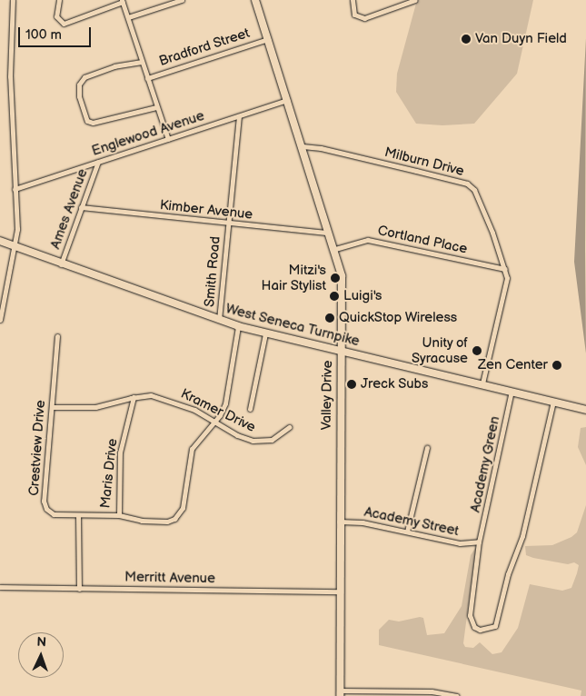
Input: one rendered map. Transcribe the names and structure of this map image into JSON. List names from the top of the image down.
{
  "streets": {
    "main road": ["West Seneca Turnpike", "Valley Drive"],
    "street": [
      "Bradford Street",
      "Englewood Avenue",
      "Milburn Drive",
      "Ames Avenue",
      "Kimber Avenue",
      "Cortland Place",
      "Smith Road",
      "Kramer Drive",
      "Crestview Drive",
      "Academy Green",
      "Maris Drive",
      "Academy Street",
      "Merritt Avenue"
    ]
  },
  "crossings": [
    ["Bradford Street", "Valley Drive"],
    ["Englewood Avenue", "Ames Avenue"],
    ["Englewood Avenue", "Smith Road"],
    ["Englewood Avenue", "Valley Drive"],
    ["Milburn Drive", "Cortland Place"],
    ["Milburn Drive", "West Seneca Turnpike"],
    ["Milburn Drive", "Valley Drive"],
    ["Ames Avenue", "Kimber Avenue"],
    ["Ames Avenue", "West Seneca Turnpike"],
    ["Kimber Avenue", "Smith Road"],
    ["Kimber Avenue", "Valley Drive"],
    ["Cortland Place", "Valley Drive"],
    ["Smith Road", "West Seneca Turnpike"],
    ["West Seneca Turnpike", "Valley Drive"],
    ["West Seneca Turnpike", "Academy Green"],
    ["Valley Drive", "Academy Street"],
    ["Valley Drive", "Merritt Avenue"],
    ["Kramer Drive", "Crestview Drive"],
    ["Kramer Drive", "Maris Drive"],
    ["Crestview Drive", "Maris Drive"],
    ["Academy Green", "Academy Street"]
  ],
  "places": [
    "Van Duyn Field",
    "Mitzi's Hair Stylist",
    "Luigi's",
    "QuickStop Wireless",
    "Unity of Syracuse",
    "Zen Center",
    "Jreck Subs"
  ],
  "scale_bar": "100 m",
  "north": "top"
}
